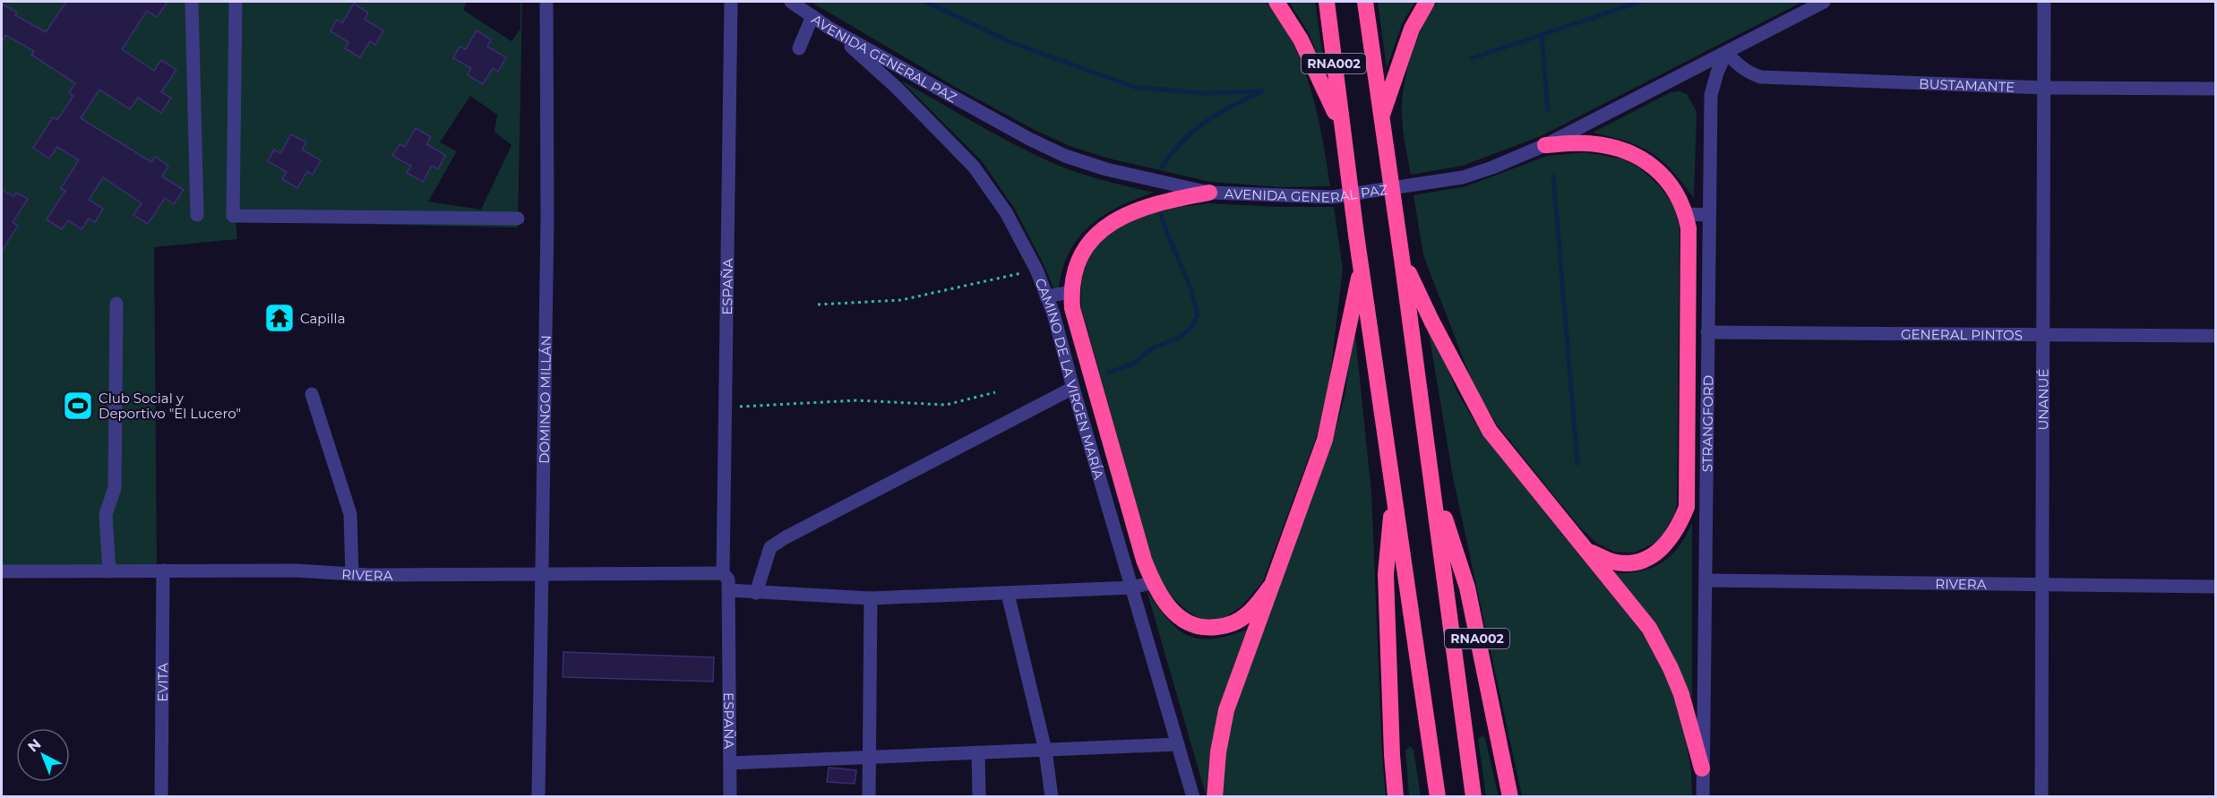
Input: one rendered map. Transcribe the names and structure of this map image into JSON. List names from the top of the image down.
{
  "streets": {
    "highway": ["RNA002"],
    "street": [
      "AVENIDA GENERAL PAZ",
      "BUSTAMANTE",
      "ESPAÑA",
      "GENERAL PINTOS",
      "CAMINO DE LA VIRGEN MARÍA",
      "UNANUÉ",
      "DOMINGO MILLÁN",
      "STRANGFORD",
      "RIVERA",
      "EVITA"
    ]
  },
  "crossings": [
    ["AVENIDA GENERAL PAZ", "BUSTAMANTE"],
    ["AVENIDA GENERAL PAZ", "CAMINO DE LA VIRGEN MARÍA"],
    ["AVENIDA GENERAL PAZ", "STRANGFORD"],
    ["BUSTAMANTE", "UNANUÉ"],
    ["BUSTAMANTE", "STRANGFORD"],
    ["ESPAÑA", "RIVERA"],
    ["GENERAL PINTOS", "UNANUÉ"],
    ["GENERAL PINTOS", "STRANGFORD"],
    ["CAMINO DE LA VIRGEN MARÍA", "RIVERA"],
    ["UNANUÉ", "RIVERA"],
    ["DOMINGO MILLÁN", "RIVERA"],
    ["STRANGFORD", "RIVERA"],
    ["RIVERA", "EVITA"]
  ],
  "places": {
    "temple": ["Capilla"],
    "sports": ["Club Social y Deportivo \"El Lucero\""]
  },
  "north": "top left"
}
